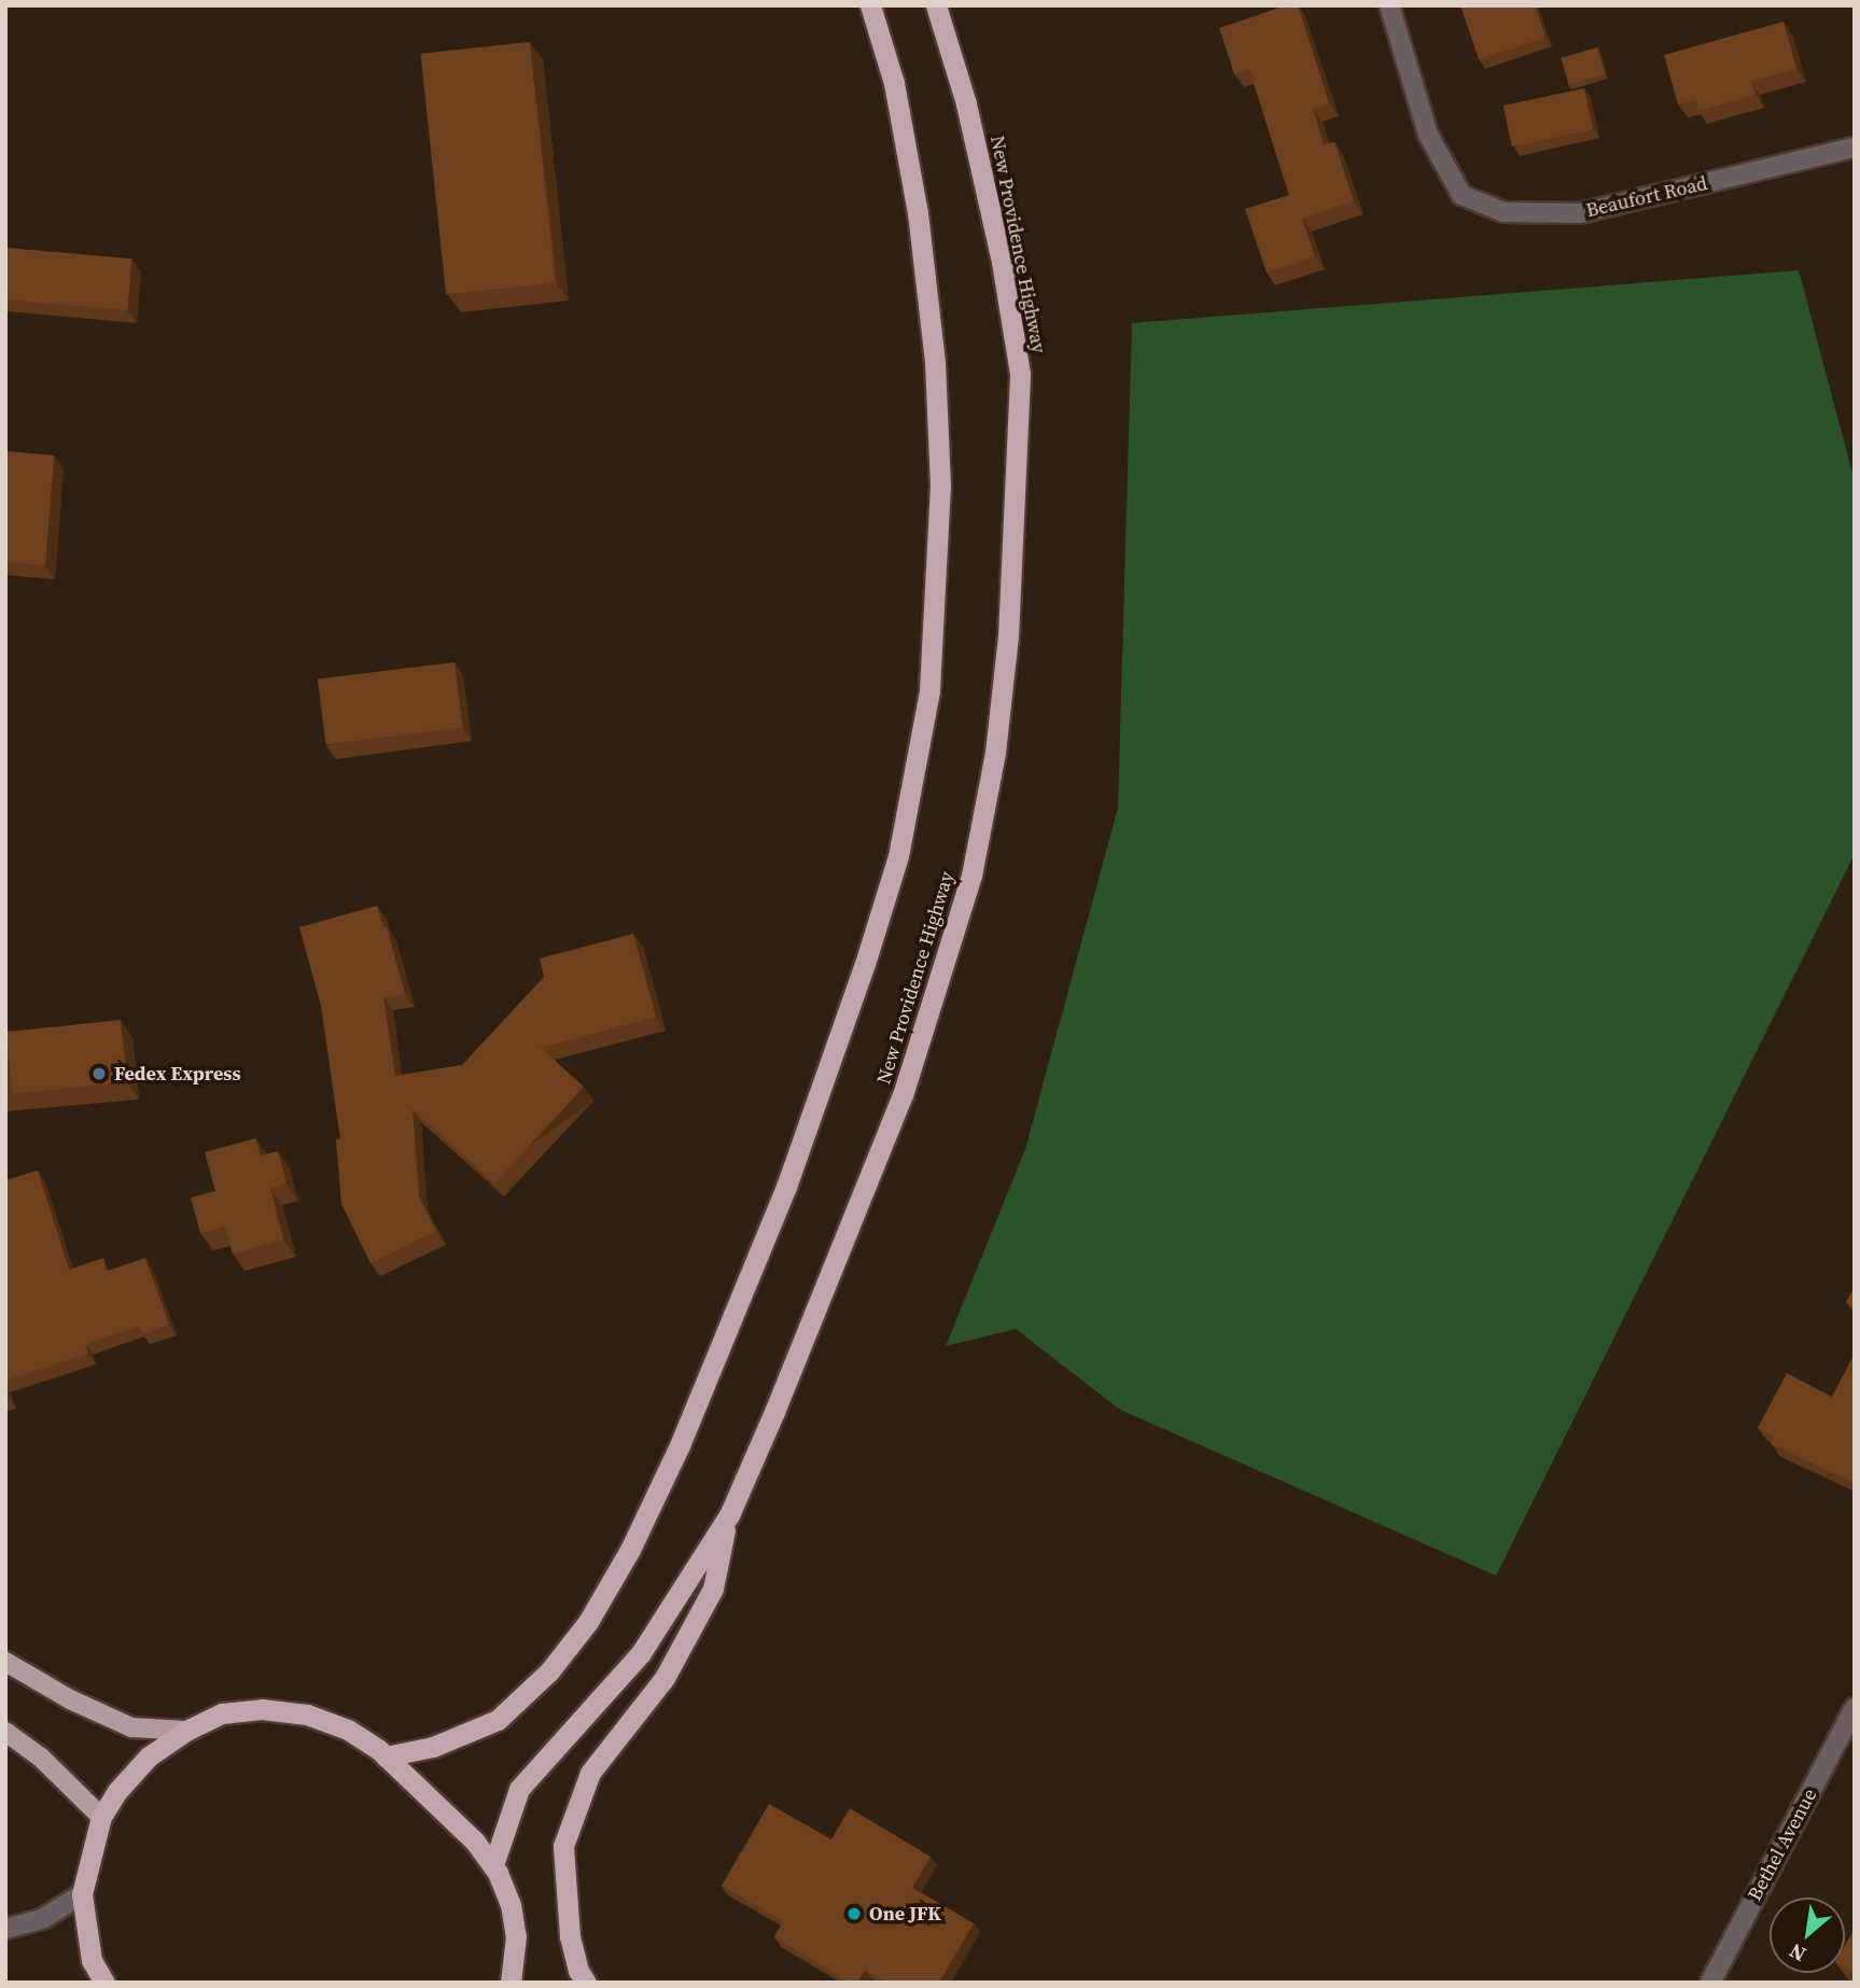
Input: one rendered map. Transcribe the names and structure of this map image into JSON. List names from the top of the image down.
{
  "streets": {
    "highway": ["New Providence Highway"],
    "street": ["Beaufort Road", "Bethel Avenue"]
  },
  "places": ["Fedex Express", "One JFK"],
  "north": "bottom left"
}
